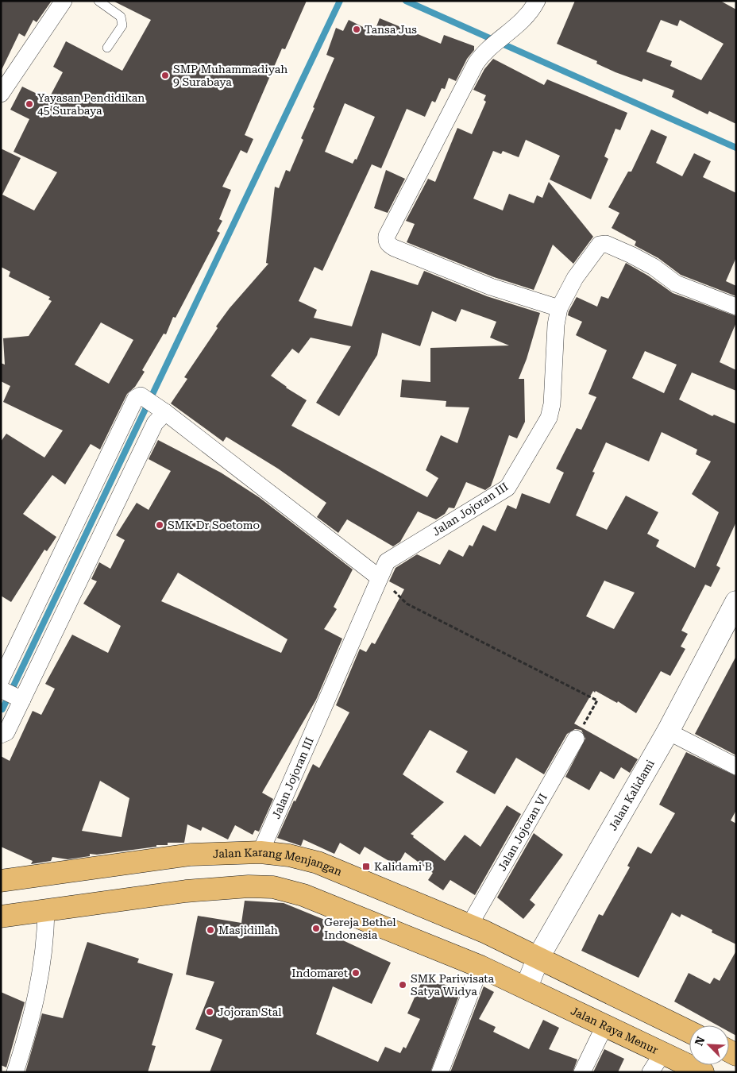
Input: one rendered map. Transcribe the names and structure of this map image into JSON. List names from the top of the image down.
{
  "streets": {
    "main road": ["Jalan Karang Menjangan", "Jalan Raya Menur"],
    "street": ["Jalan Jojoran III", "Jalan Kalidami", "Jalan Jojoran VI"]
  },
  "crossings": [
    ["Jalan Jojoran III", "Jalan Karang Menjangan"],
    ["Jalan Kalidami", "Jalan Karang Menjangan"],
    ["Jalan Kalidami", "Jalan Raya Menur"],
    ["Jalan Jojoran VI", "Jalan Karang Menjangan"],
    ["Jalan Karang Menjangan", "Jalan Raya Menur"]
  ],
  "places": {
    "other": [
      "Tansa Jus",
      "SMP Muhammadiyah 9 Surabaya",
      "Yayasan Pendidikan 45 Surabaya",
      "SMK Dr Soetomo",
      "Gereja Bethel Indonesia",
      "Masjidillah",
      "Indomaret",
      "SMK Pariwisata Satya Widya",
      "Jojoran Stal"
    ],
    "transit": ["Kalidami B"]
  },
  "north": "top left"
}
